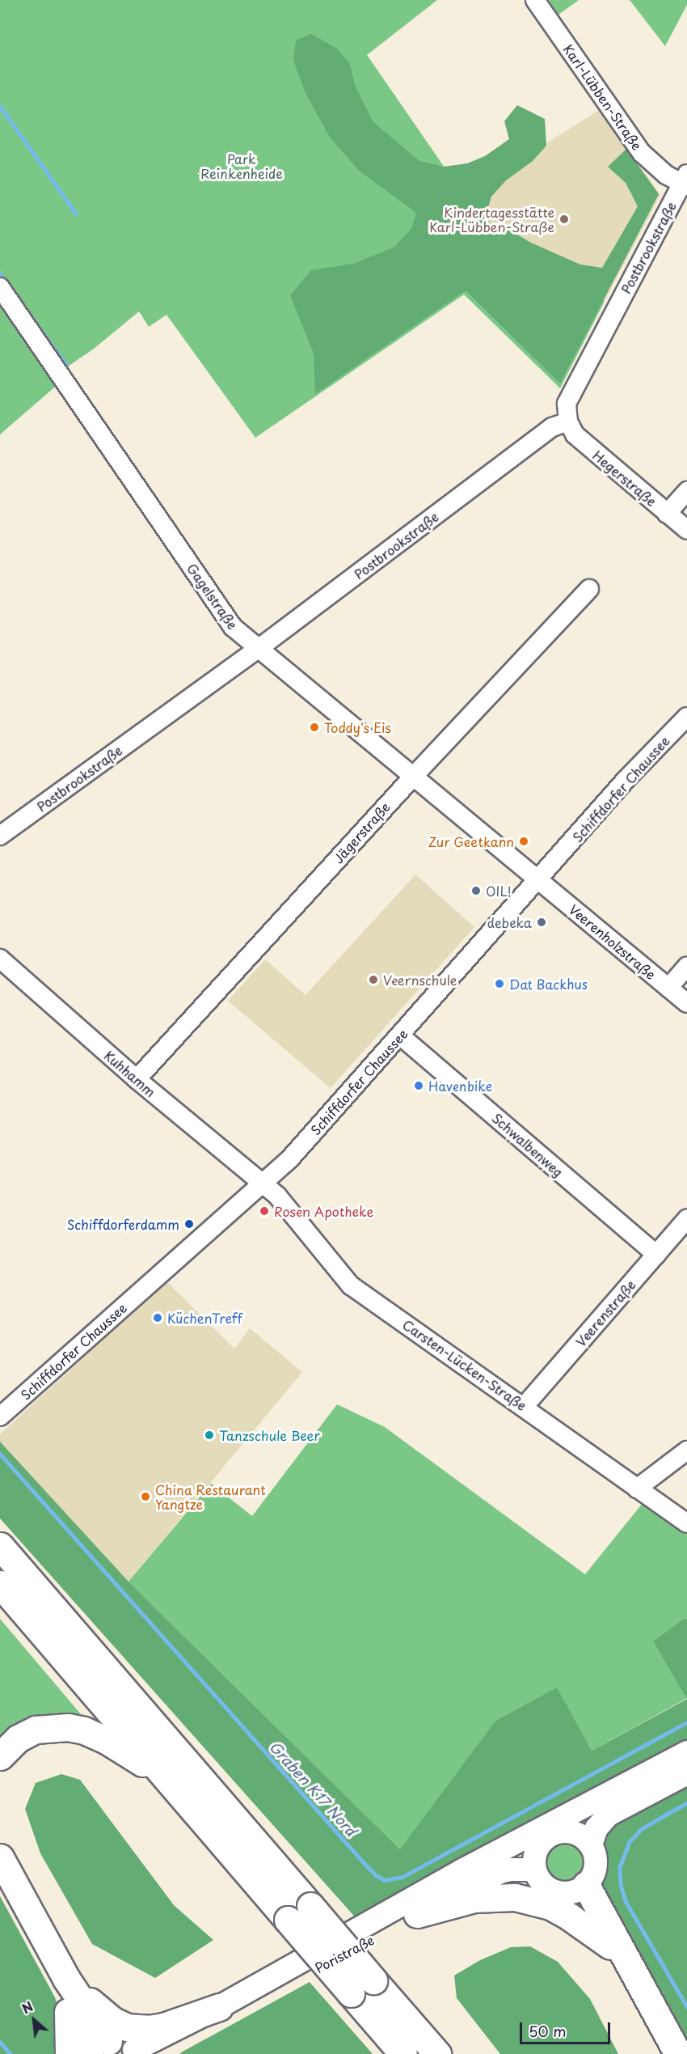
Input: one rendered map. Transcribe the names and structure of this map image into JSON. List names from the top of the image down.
{
  "streets": {
    "main road": ["Poristraße"],
    "street": [
      "Karl-Lübben-Straße",
      "Postbrookstraße",
      "Hegerstraße",
      "Gagelstraße",
      "Schiffdorfer Chaussee",
      "Jägerstraße",
      "Veerenholzstraße",
      "Kuhhamm",
      "Schwalbenweg",
      "Veerenstraße",
      "Carsten-Lücken-Straße"
    ]
  },
  "crossings": [
    ["Karl-Lübben-Straße", "Postbrookstraße"],
    ["Postbrookstraße", "Hegerstraße"],
    ["Postbrookstraße", "Gagelstraße"],
    ["Gagelstraße", "Schiffdorfer Chaussee"],
    ["Gagelstraße", "Jägerstraße"],
    ["Gagelstraße", "Veerenholzstraße"],
    ["Schiffdorfer Chaussee", "Veerenholzstraße"],
    ["Schiffdorfer Chaussee", "Kuhhamm"],
    ["Schiffdorfer Chaussee", "Schwalbenweg"],
    ["Schiffdorfer Chaussee", "Carsten-Lücken-Straße"],
    ["Jägerstraße", "Kuhhamm"],
    ["Kuhhamm", "Carsten-Lücken-Straße"],
    ["Schwalbenweg", "Veerenstraße"],
    ["Veerenstraße", "Carsten-Lücken-Straße"]
  ],
  "water": ["Graben K17 Nord"],
  "parks": ["Park Reinkenheide"],
  "places": [
    "Kindertagesstätte Karl-Lübben-Straße",
    "Toddy's Eis",
    "Zur Geetkann",
    "OIL!",
    "debeka",
    "Veernschule",
    "Dat Backhus",
    "Havenbike",
    "Rosen Apotheke",
    "Schiffdorferdamm",
    "KüchenTreff",
    "Tanzschule Beer",
    "China Restaurant Yangtze"
  ],
  "scale_bar": "50 m",
  "north": "top left"
}
